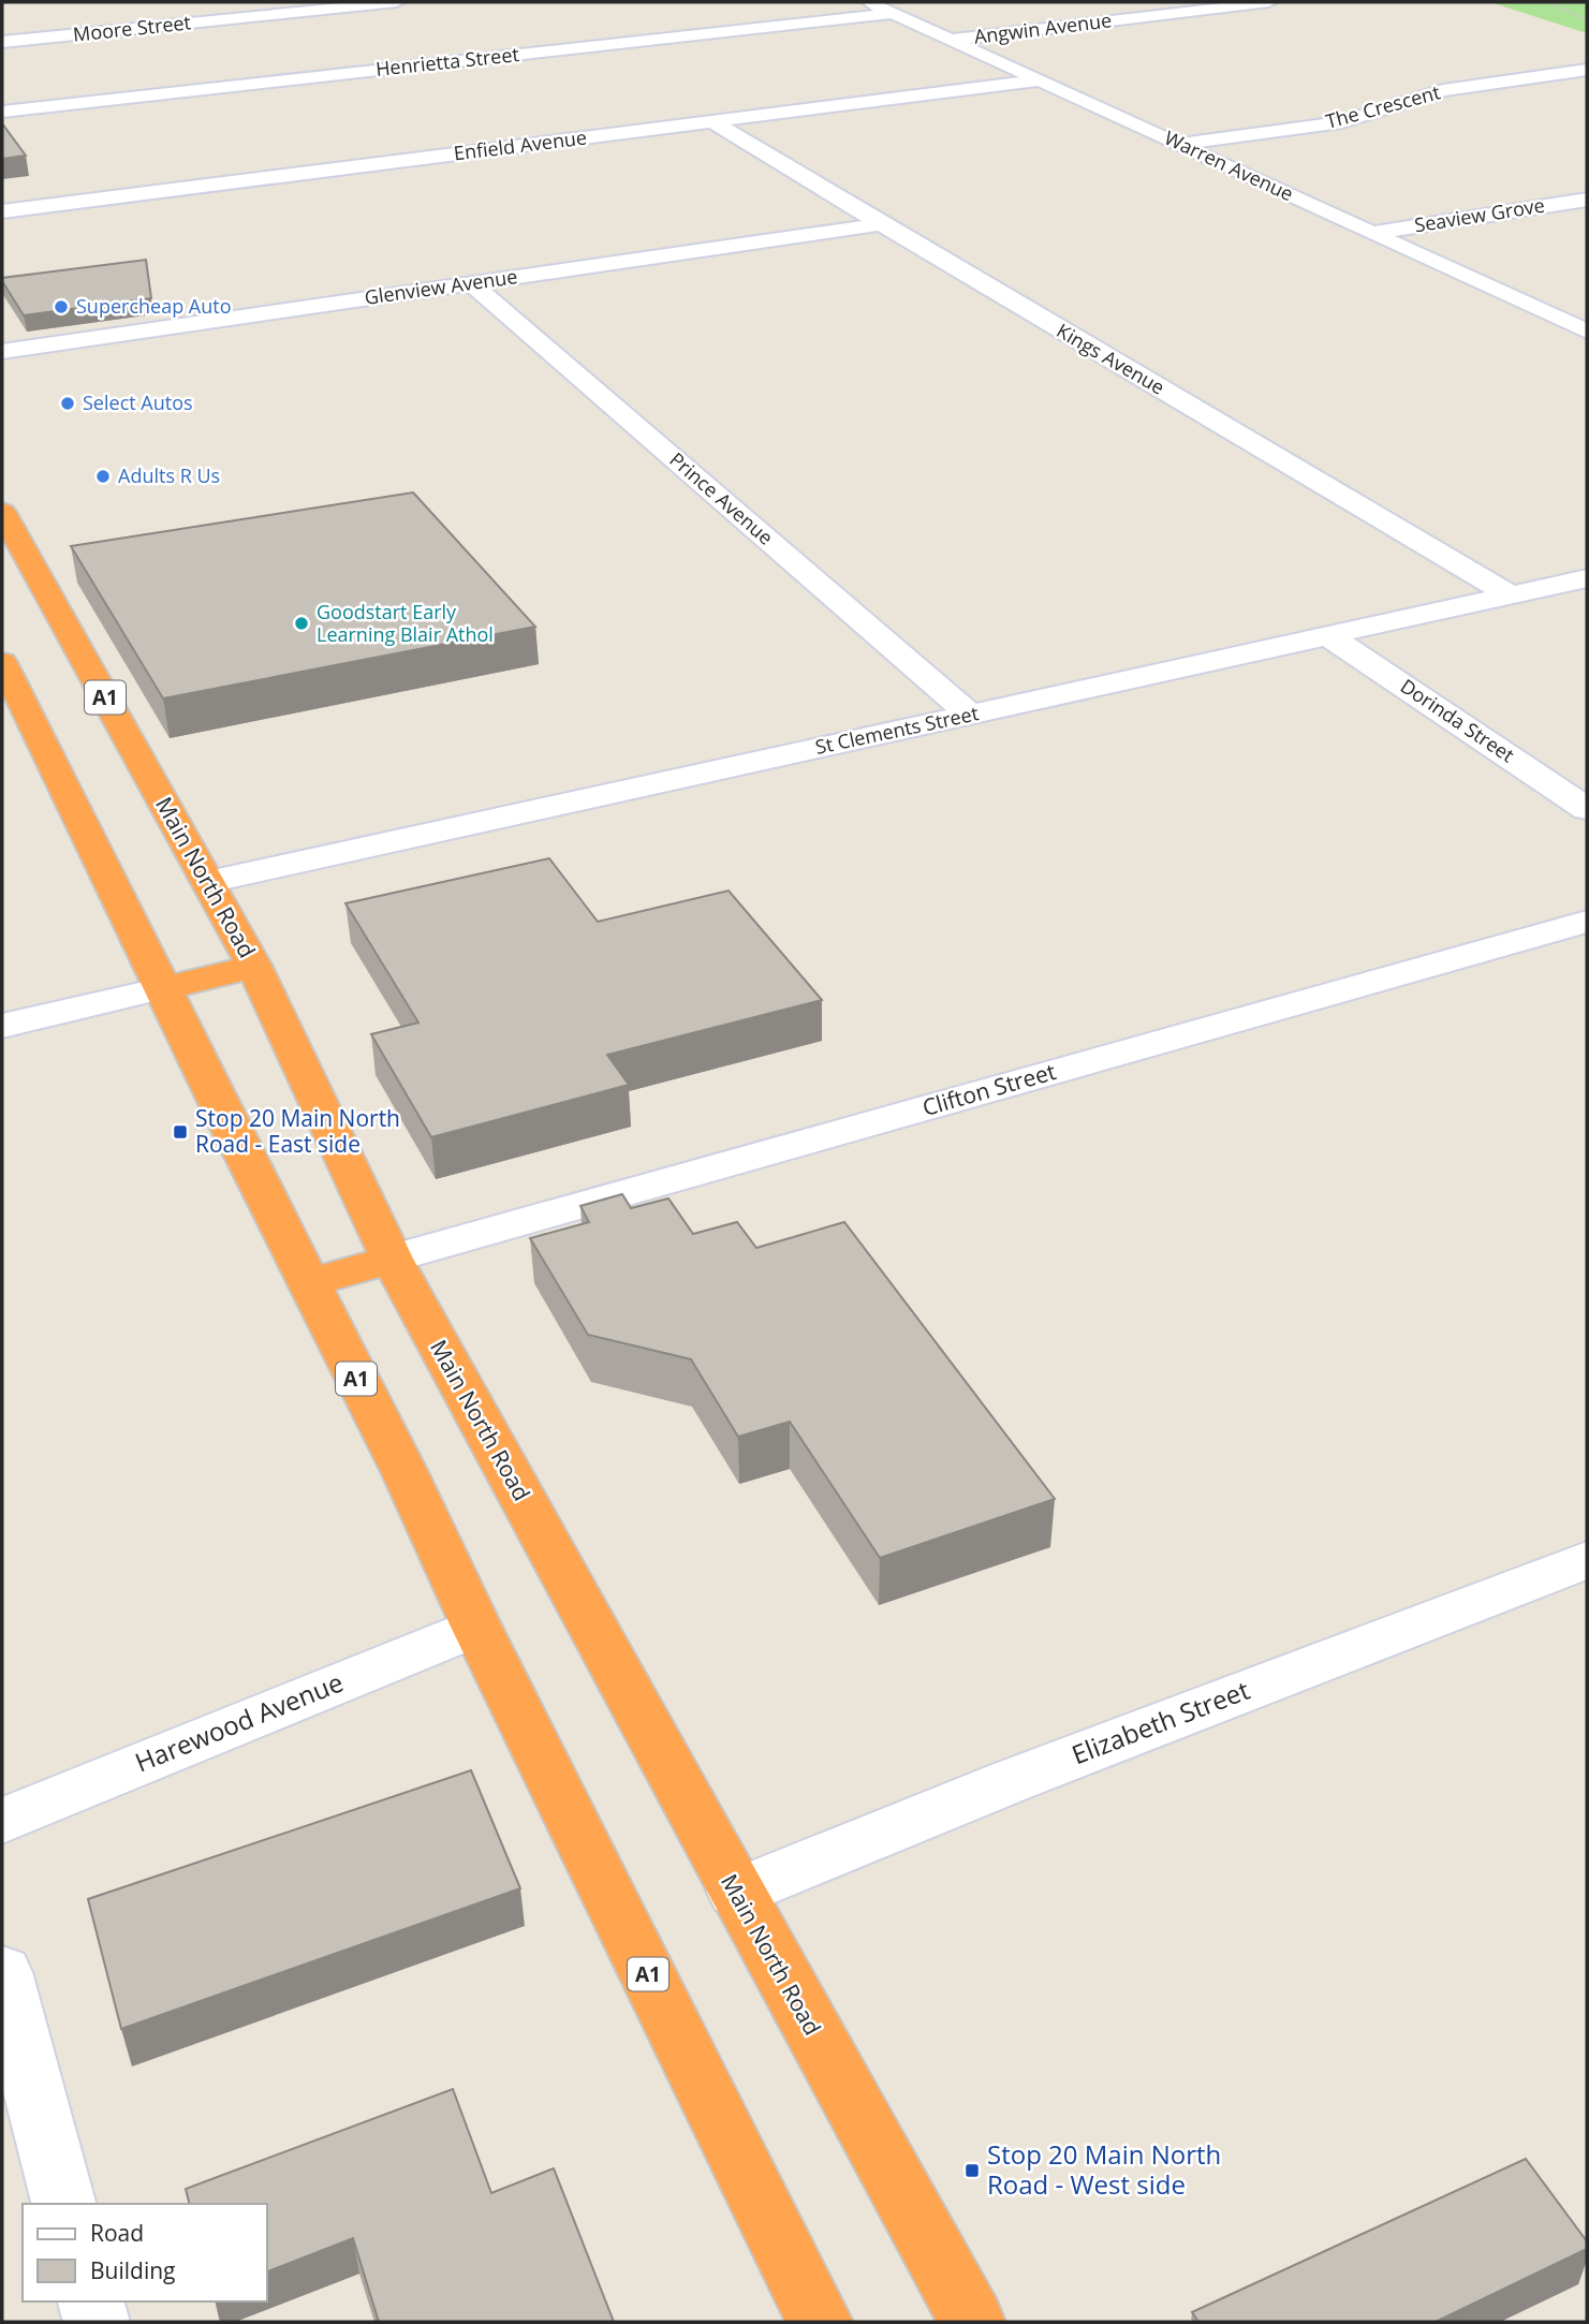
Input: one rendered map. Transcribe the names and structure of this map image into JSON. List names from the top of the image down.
{
  "streets": {
    "highway": ["A1", "Main North Road"],
    "street": [
      "Moore Street",
      "Angwin Avenue",
      "Henrietta Street",
      "The Crescent",
      "Enfield Avenue",
      "Warren Avenue",
      "Seaview Grove",
      "Glenview Avenue",
      "Kings Avenue",
      "Prince Avenue",
      "Dorinda Street",
      "St Clements Street",
      "Clifton Street",
      "Harewood Avenue",
      "Elizabeth Street"
    ]
  },
  "crossings": [
    ["Angwin Avenue", "Warren Avenue"],
    ["Henrietta Street", "Warren Avenue"],
    ["The Crescent", "Warren Avenue"],
    ["Enfield Avenue", "Warren Avenue"],
    ["Enfield Avenue", "Kings Avenue"],
    ["Warren Avenue", "Seaview Grove"],
    ["Glenview Avenue", "Kings Avenue"],
    ["Glenview Avenue", "Prince Avenue"],
    ["Kings Avenue", "St Clements Street"],
    ["Prince Avenue", "St Clements Street"],
    ["A1", "Harewood Avenue"],
    ["Dorinda Street", "St Clements Street"],
    ["St Clements Street", "Main North Road"],
    ["Main North Road", "Clifton Street"],
    ["Main North Road", "Elizabeth Street"]
  ],
  "places": {
    "other": [
      "Supercheap Auto",
      "Select Autos",
      "Adults R Us",
      "Goodstart Early Learning Blair Athol"
    ],
    "transit": ["Stop 20 Main North Road - East side", "Stop 20 Main North Road - West side"]
  },
  "legend": ["Road", "Building"]
}
